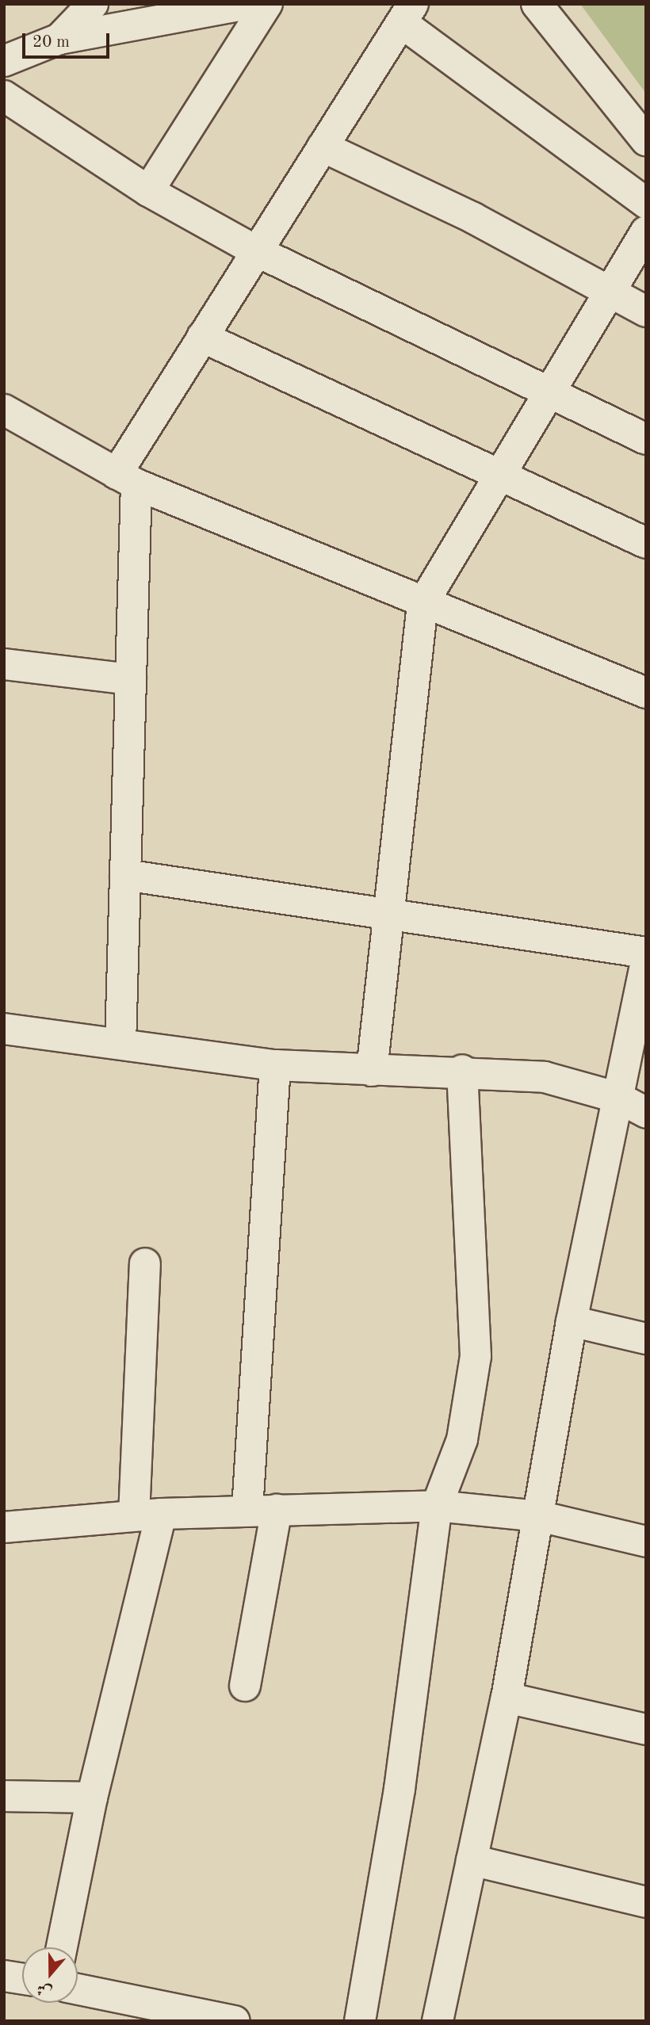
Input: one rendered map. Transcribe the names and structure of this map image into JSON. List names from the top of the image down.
{
  "scale_bar": "20 m",
  "north": "bottom"
}
